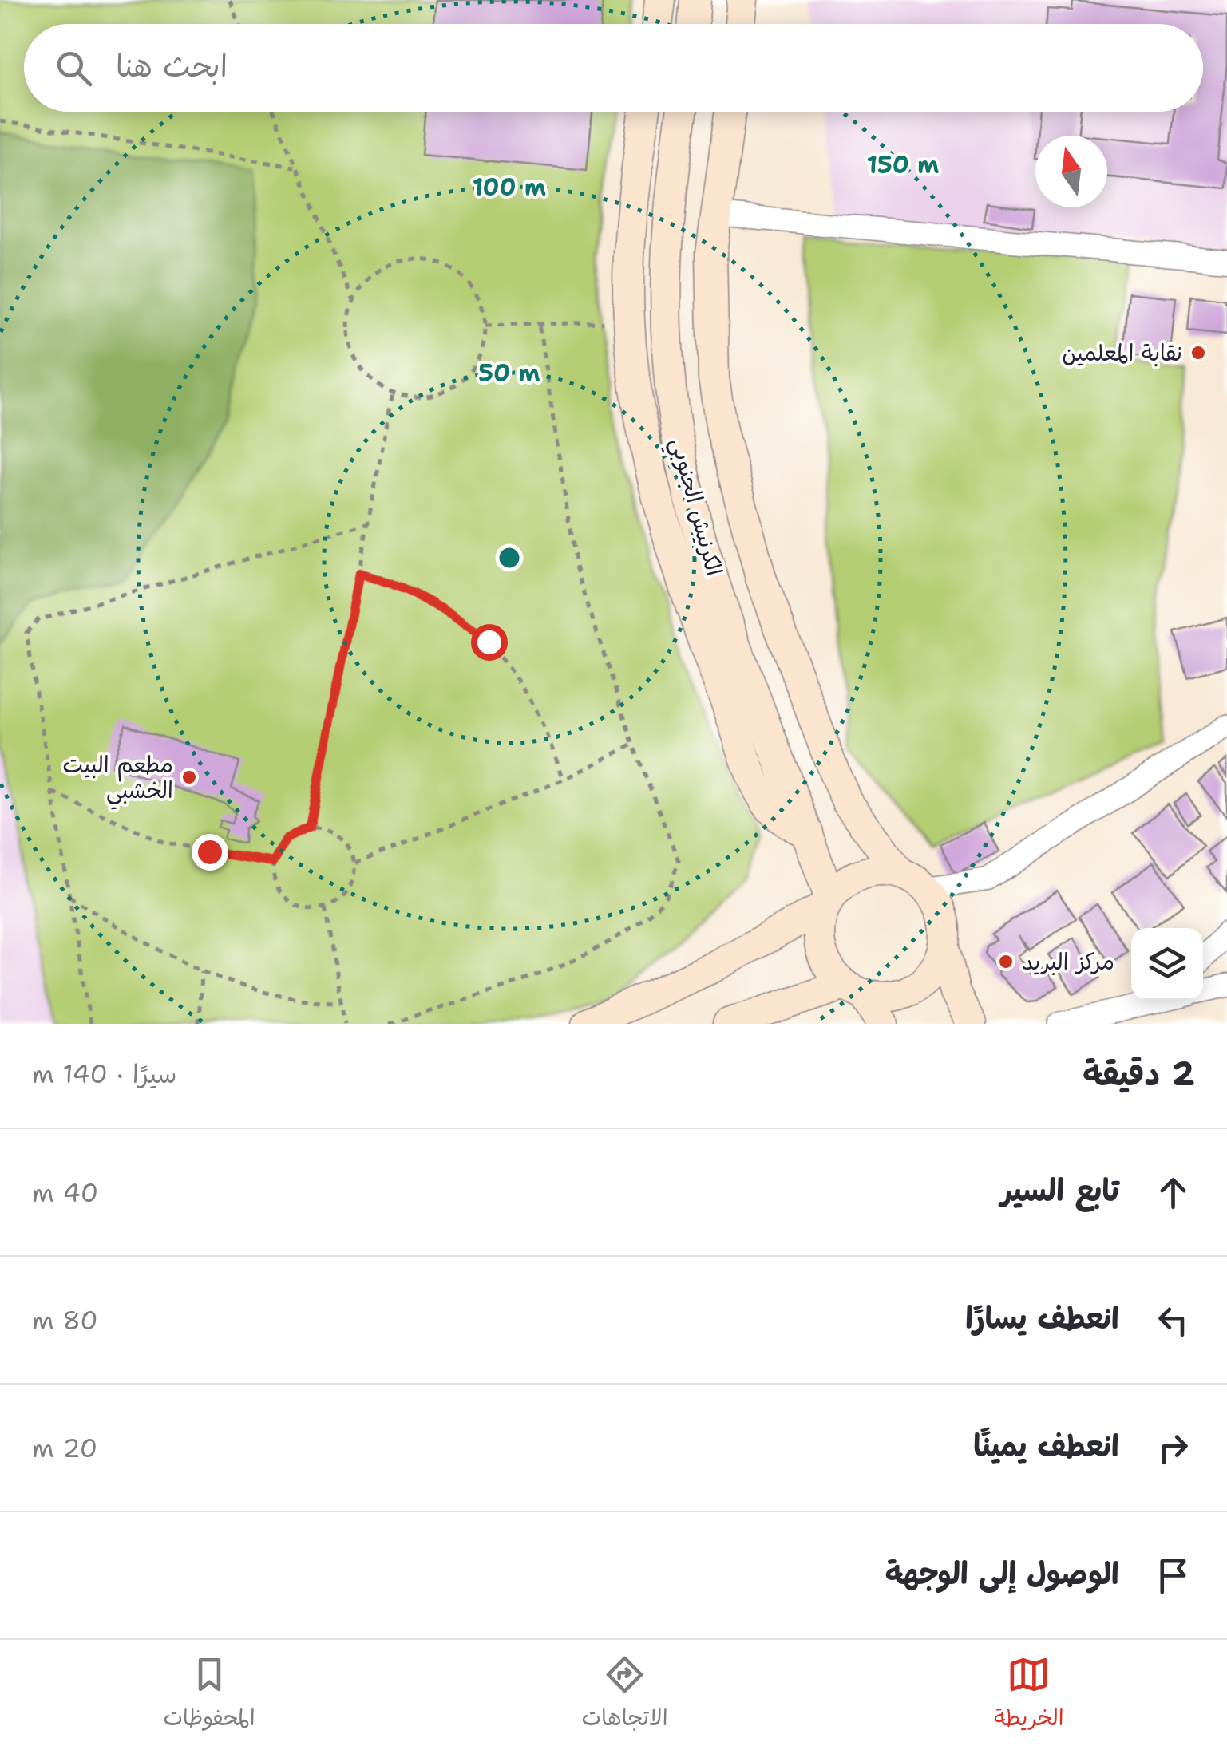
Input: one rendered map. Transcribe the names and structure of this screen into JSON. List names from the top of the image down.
{
  "streets": {
    "main road": ["الكرنيش الجنوبي"]
  },
  "places": ["نقابة المعلمين", "مطعم البيت الخشبي", "مركز البريد"],
  "north": "top",
  "page": {
    "search": "ابحث هنا",
    "heading": ["2 دقيقة", "سيرًا · 140 m"],
    "list": [
      ["تابع السير", "40 m"],
      ["انعطف يسارًا", "80 m"],
      ["انعطف يمينًا", "20 m"],
      "الوصول إلى الوجهة"
    ],
    "nav": ["الخريطة", "الاتجاهات", "المحفوظات"]
  },
  "rings": ["150 m", "100 m", "50 m"]
}
